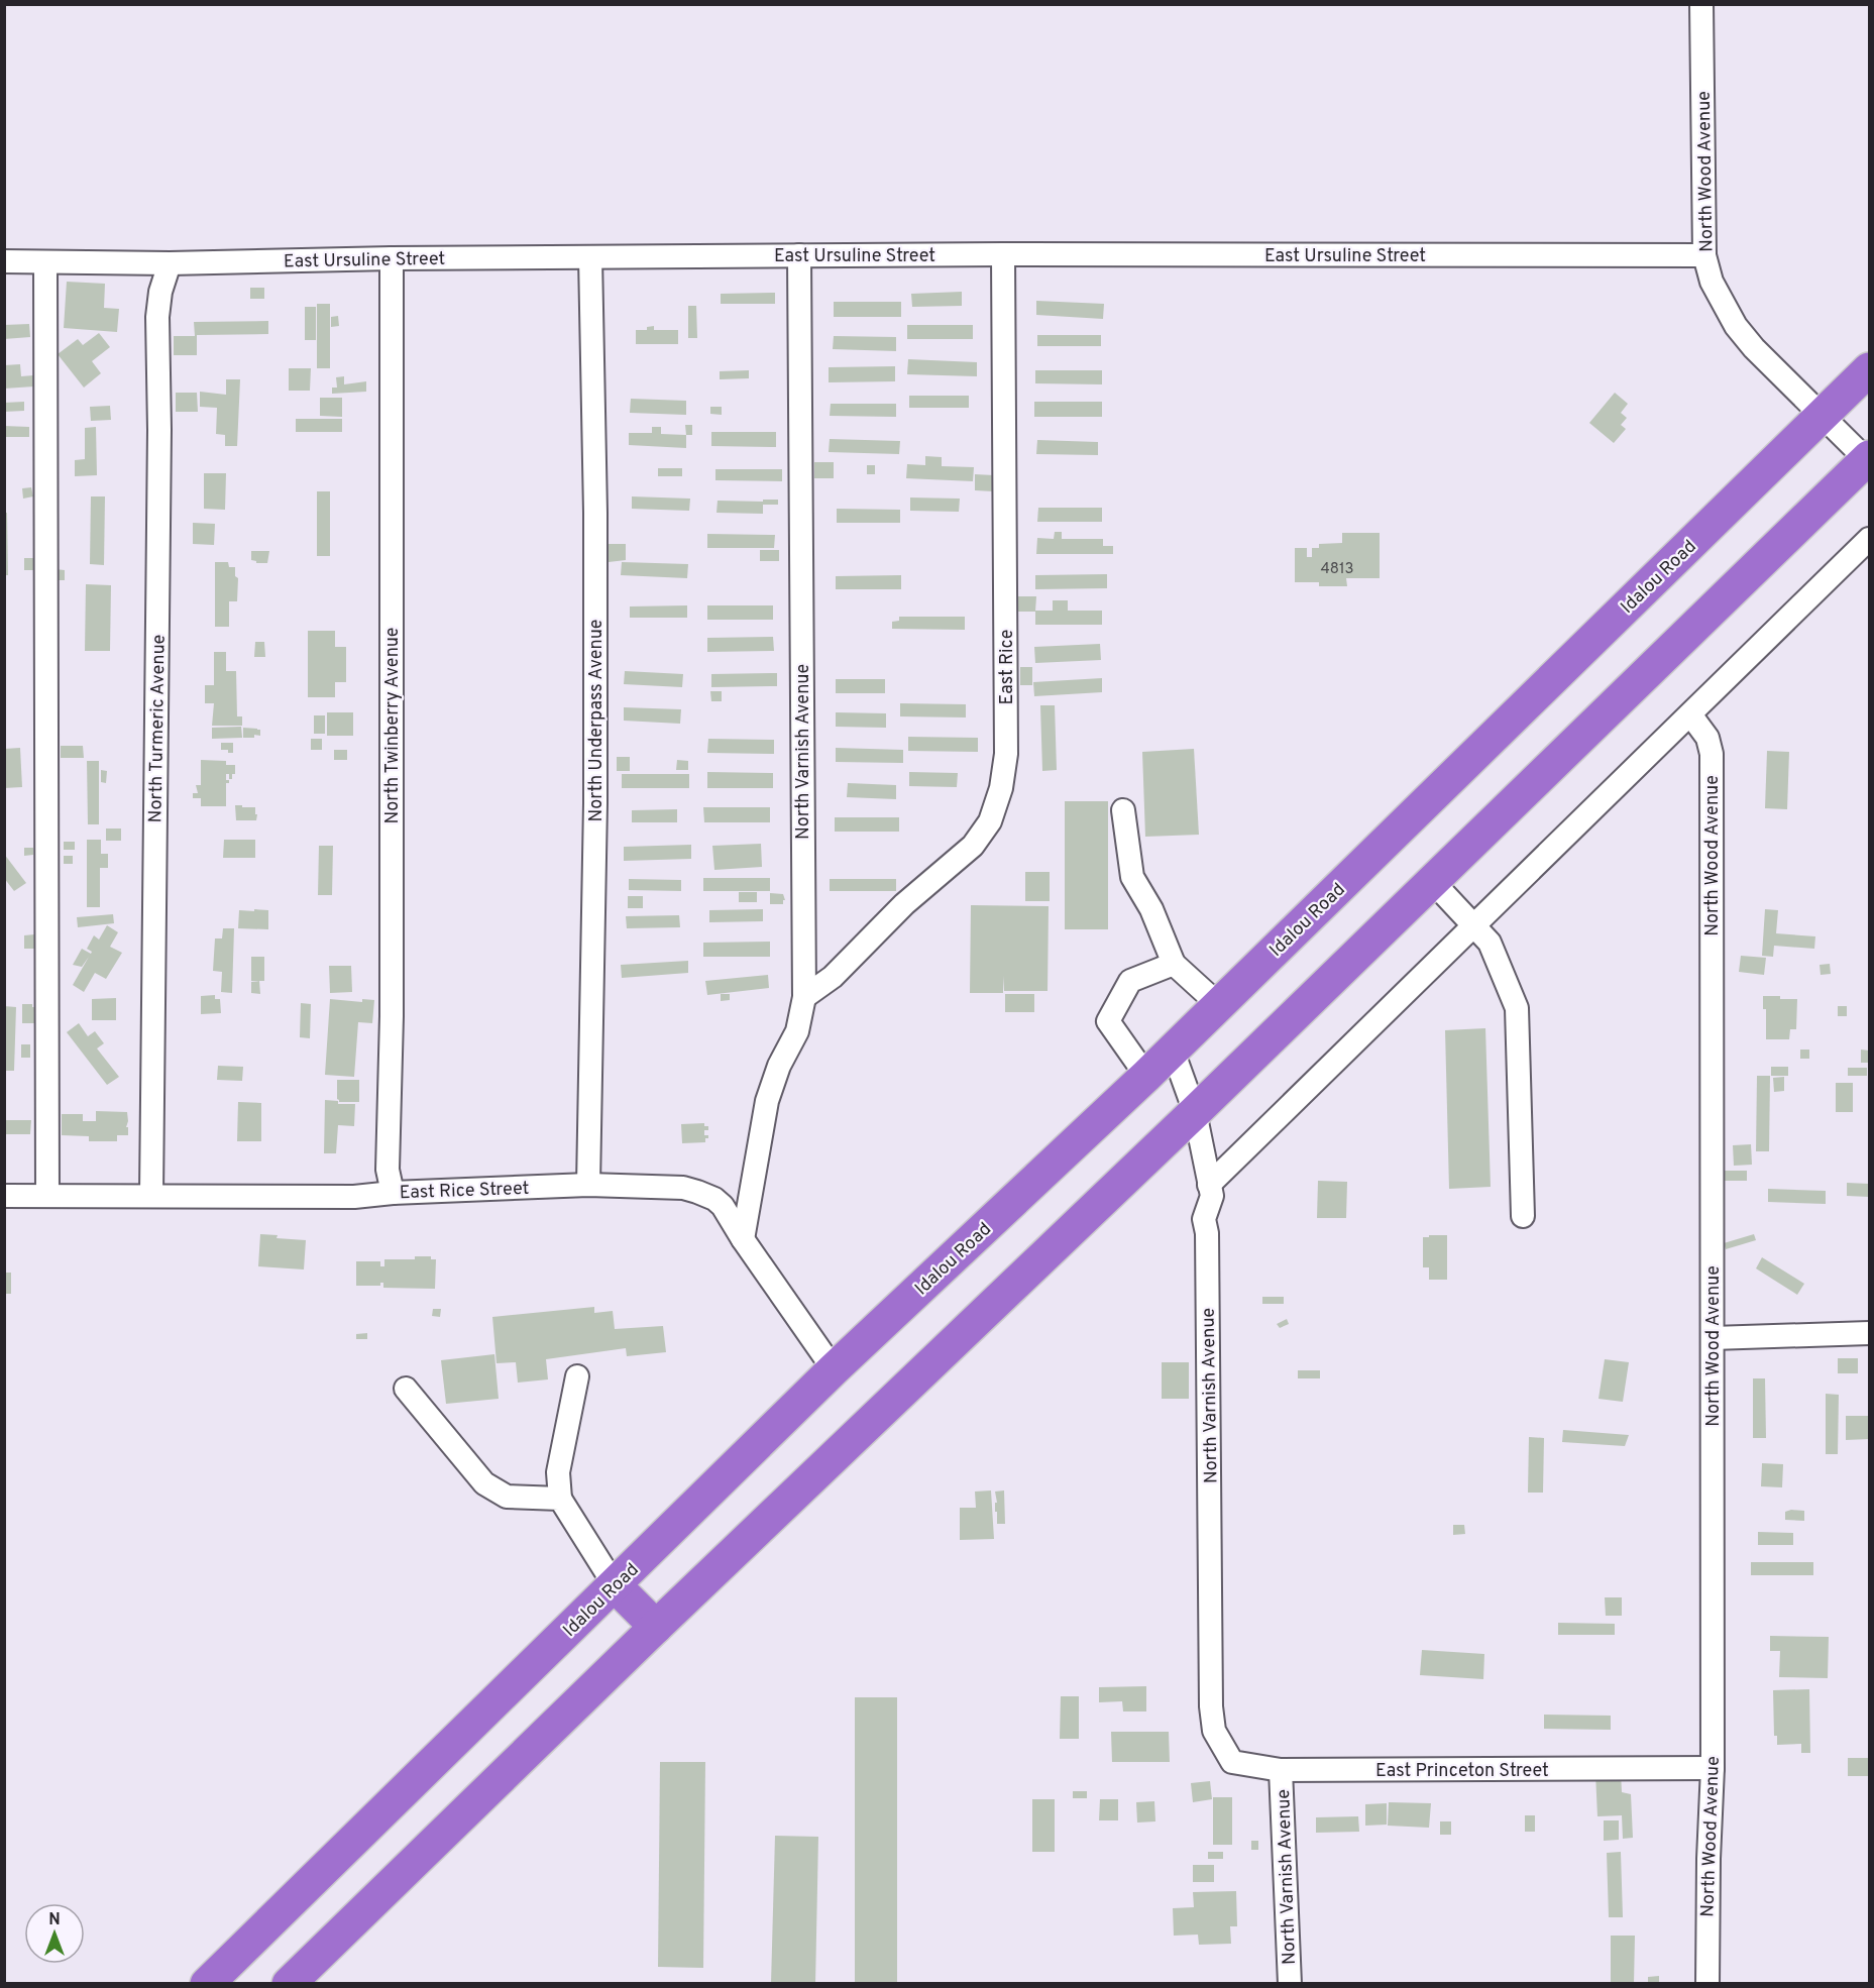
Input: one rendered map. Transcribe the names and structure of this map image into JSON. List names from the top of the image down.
{
  "streets": {
    "highway": ["Idalou Road"],
    "street": [
      "North Wood Avenue",
      "East Ursuline Street",
      "East Rice",
      "North Underpass Avenue",
      "North Twinberry Avenue",
      "North Turmeric Avenue",
      "North Varnish Avenue",
      "East Rice Street",
      "East Princeton Street"
    ]
  },
  "crossings": [
    ["North Wood Avenue", "East Ursuline Street"],
    ["North Wood Avenue", "Idalou Road"],
    ["North Wood Avenue", "East Princeton Street"],
    ["East Ursuline Street", "East Rice"],
    ["East Ursuline Street", "North Underpass Avenue"],
    ["East Ursuline Street", "North Twinberry Avenue"],
    ["East Ursuline Street", "North Turmeric Avenue"],
    ["East Ursuline Street", "North Varnish Avenue"],
    ["Idalou Road", "North Varnish Avenue"],
    ["Idalou Road", "East Rice Street"],
    ["East Rice", "North Varnish Avenue"],
    ["North Underpass Avenue", "East Rice Street"],
    ["North Twinberry Avenue", "East Rice Street"],
    ["North Turmeric Avenue", "East Rice Street"],
    ["North Varnish Avenue", "East Rice Street"],
    ["North Varnish Avenue", "East Princeton Street"]
  ],
  "house_numbers": ["4813"],
  "north": "top"
}
